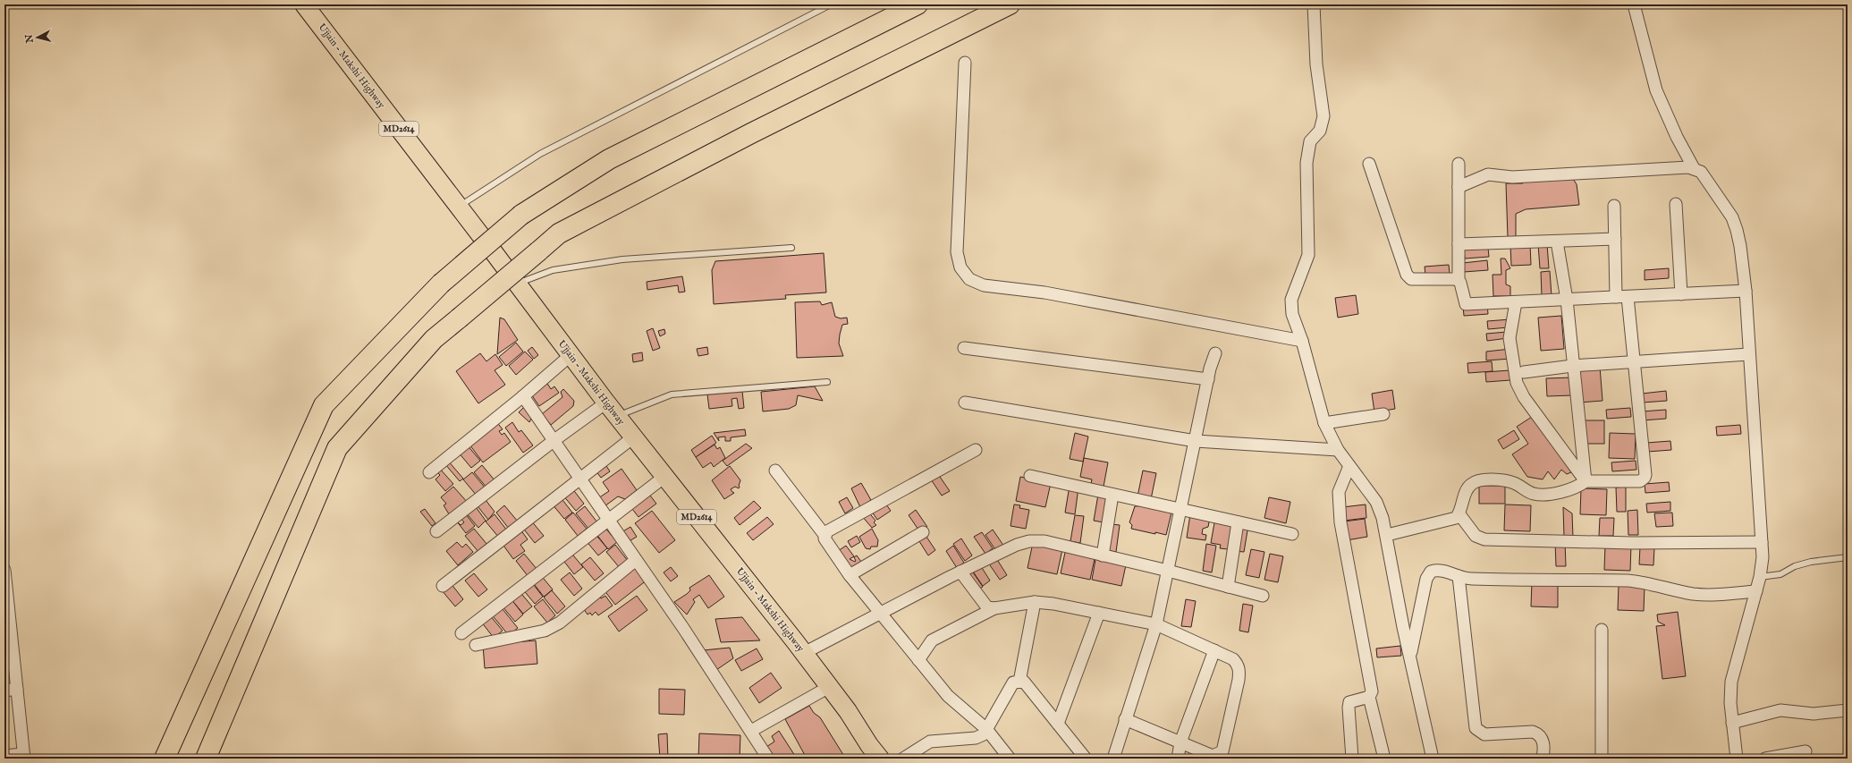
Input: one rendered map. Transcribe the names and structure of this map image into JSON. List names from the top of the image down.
{
  "streets": {
    "main road": ["Ujjain - Makshi Highway", "MD2614"]
  },
  "north": "left"
}
